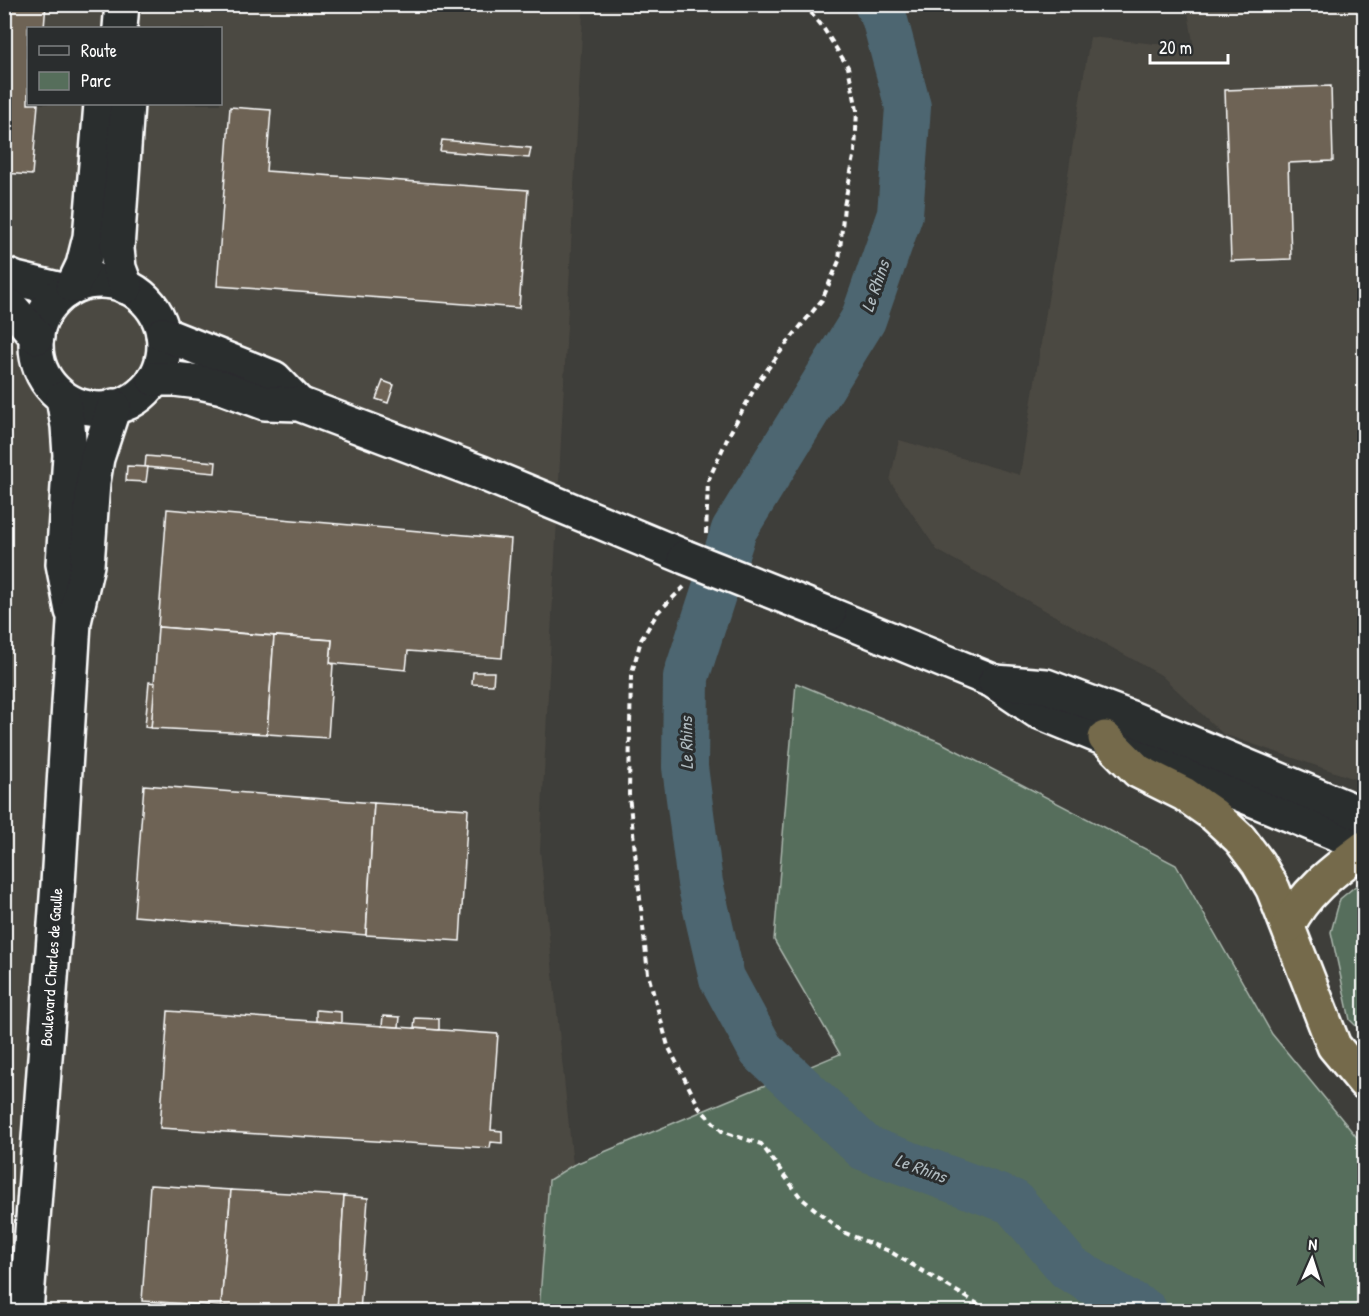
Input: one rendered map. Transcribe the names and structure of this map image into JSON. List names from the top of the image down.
{
  "streets": {
    "street": ["Boulevard Charles de Gaulle"]
  },
  "water": ["Le Rhins"],
  "legend": ["Route", "Parc"],
  "scale_bar": "20 m",
  "north": "top"
}
